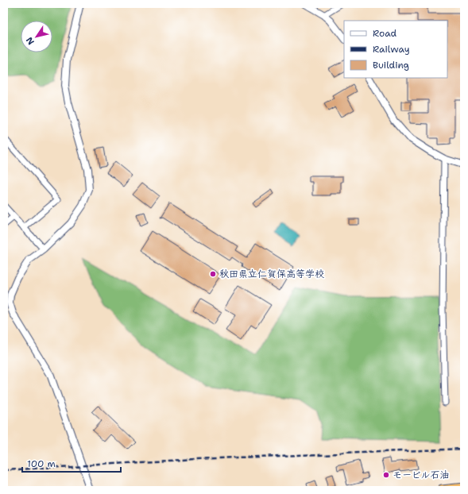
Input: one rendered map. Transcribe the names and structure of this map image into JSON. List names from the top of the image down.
{
  "places": ["秋田県立仁賀保高等学校", "モービル石油"],
  "legend": ["Road", "Railway", "Building"],
  "scale_bar": "100 m",
  "north": "bottom left"
}
